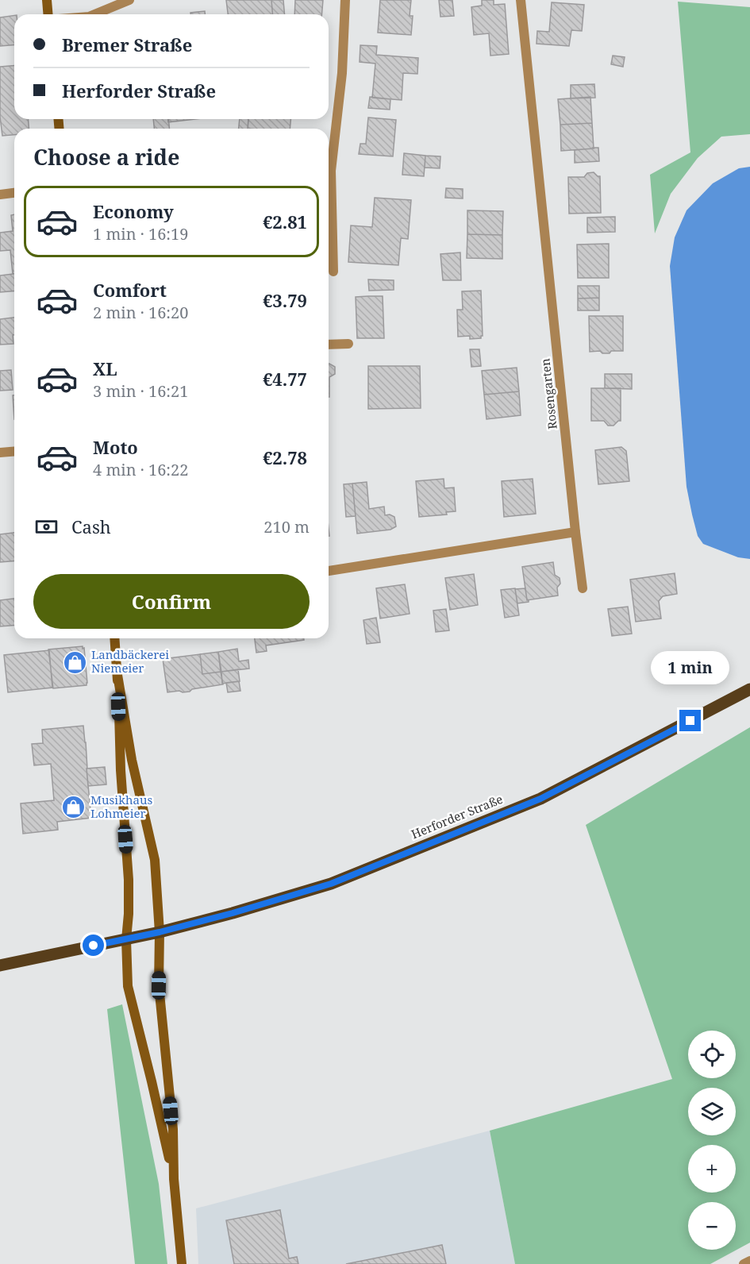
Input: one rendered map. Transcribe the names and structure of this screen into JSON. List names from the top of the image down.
{
  "streets": {
    "main road": ["Herforder Straße"],
    "street": ["Rosengarten"]
  },
  "places": {
    "shop": ["Landbäckerei Niemeier", "Musikhaus Lohmeier"]
  },
  "page": {
    "banner": ["Bremer Straße", "Herforder Straße"],
    "heading": "Choose a ride",
    "list": [
      {
        "name": "Economy",
        "note": "1 min · 16:19",
        "value": "€2.81"
      },
      {
        "name": "Comfort",
        "note": "2 min · 16:20",
        "value": "€3.79"
      },
      {
        "name": "XL",
        "note": "3 min · 16:21",
        "value": "€4.77"
      },
      {
        "name": "Moto",
        "note": "4 min · 16:22",
        "value": "€2.78"
      }
    ],
    "pay": ["Cash", "210 m"],
    "buttons": "Confirm",
    "bubble": "1 min",
    "map_buttons": ["+", "−"]
  }
}
